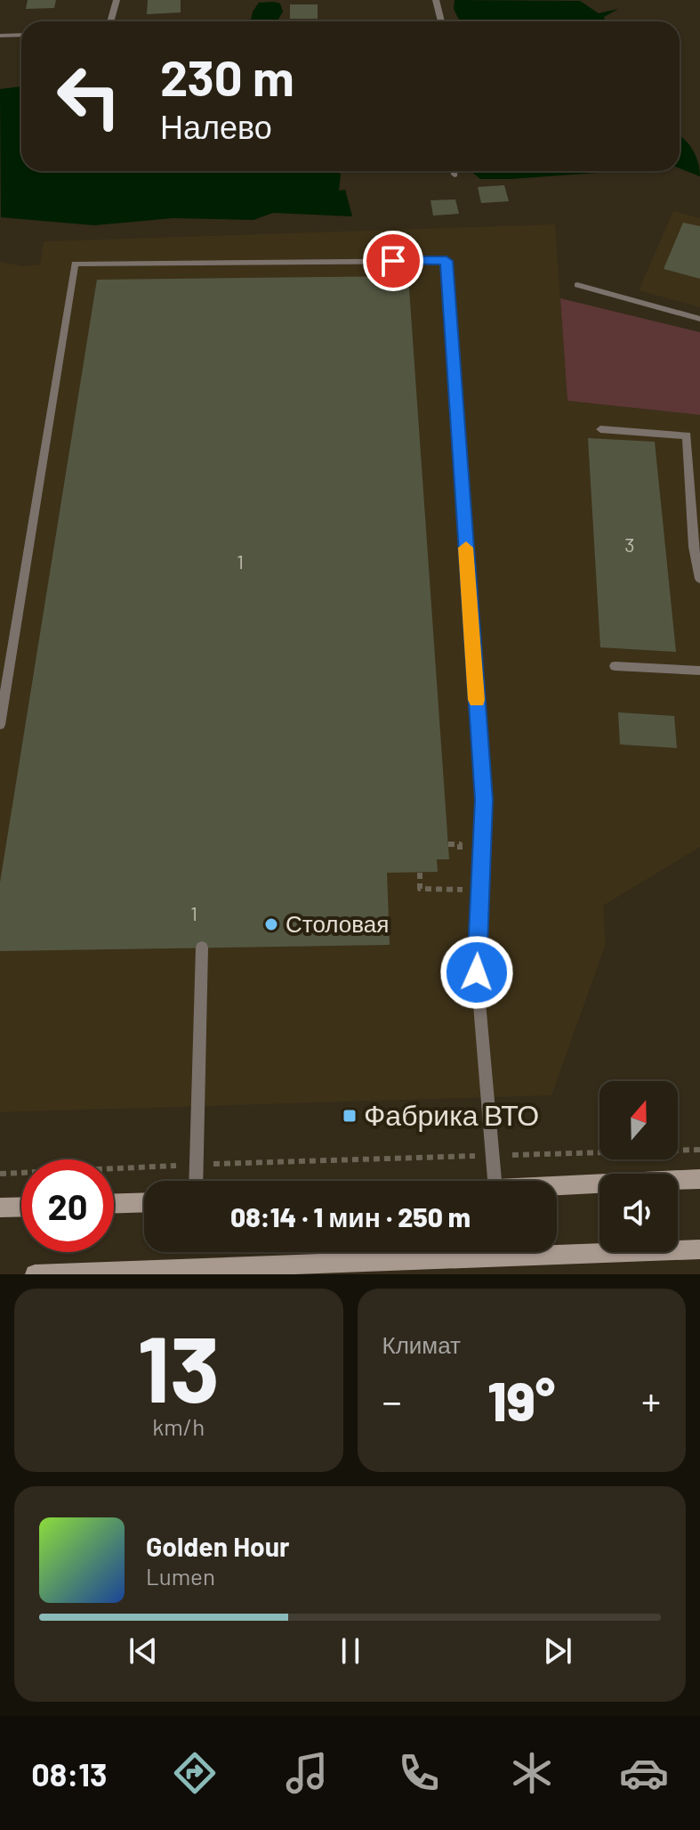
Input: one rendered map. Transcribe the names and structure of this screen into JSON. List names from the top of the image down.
{
  "places": {
    "other": ["Столовая"],
    "transit": ["Фабрика ВТО"]
  },
  "house_numbers": ["3", "1", "1"],
  "north": "top",
  "page": {
    "turn": ["230 m", "Налево"],
    "limit": "20",
    "trip": "08:14 · 1 мин · 250 m",
    "tile": [
      ["13", "km/h"],
      "Климат"
    ],
    "heat": ["−", "19°", "+"],
    "song": ["Golden Hour", "Lumen"],
    "tabs": "08:13"
  }
}
